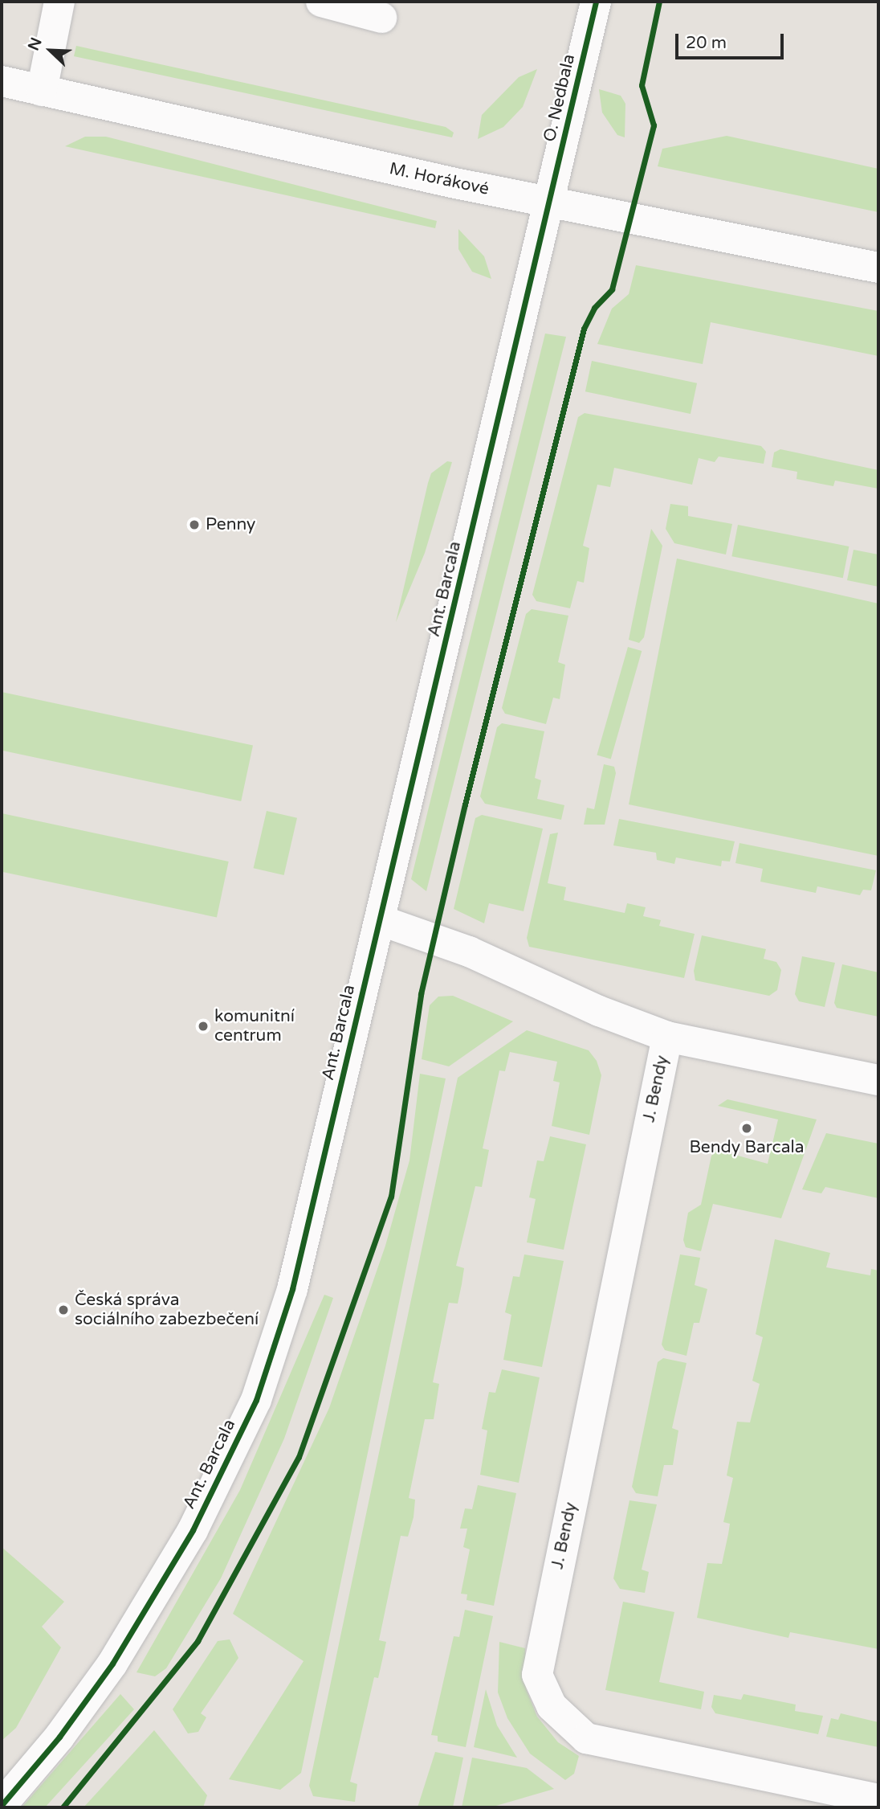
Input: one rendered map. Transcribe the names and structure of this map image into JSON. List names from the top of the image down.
{
  "streets": {
    "street": [
      "O. Nedbala",
      "M. Horákové",
      "Ant. Barcala",
      "J. Bendy"
    ]
  },
  "crossings": [
    ["O. Nedbala", "M. Horákové"],
    ["O. Nedbala", "Ant. Barcala"],
    ["M. Horákové", "Ant. Barcala"],
    ["Ant. Barcala", "J. Bendy"]
  ],
  "places": [
    "Penny",
    "komunitní centrum",
    "Bendy Barcala",
    "Česká správa sociálního zabezbečení"
  ],
  "scale_bar": "20 m",
  "north": "top left"
}
